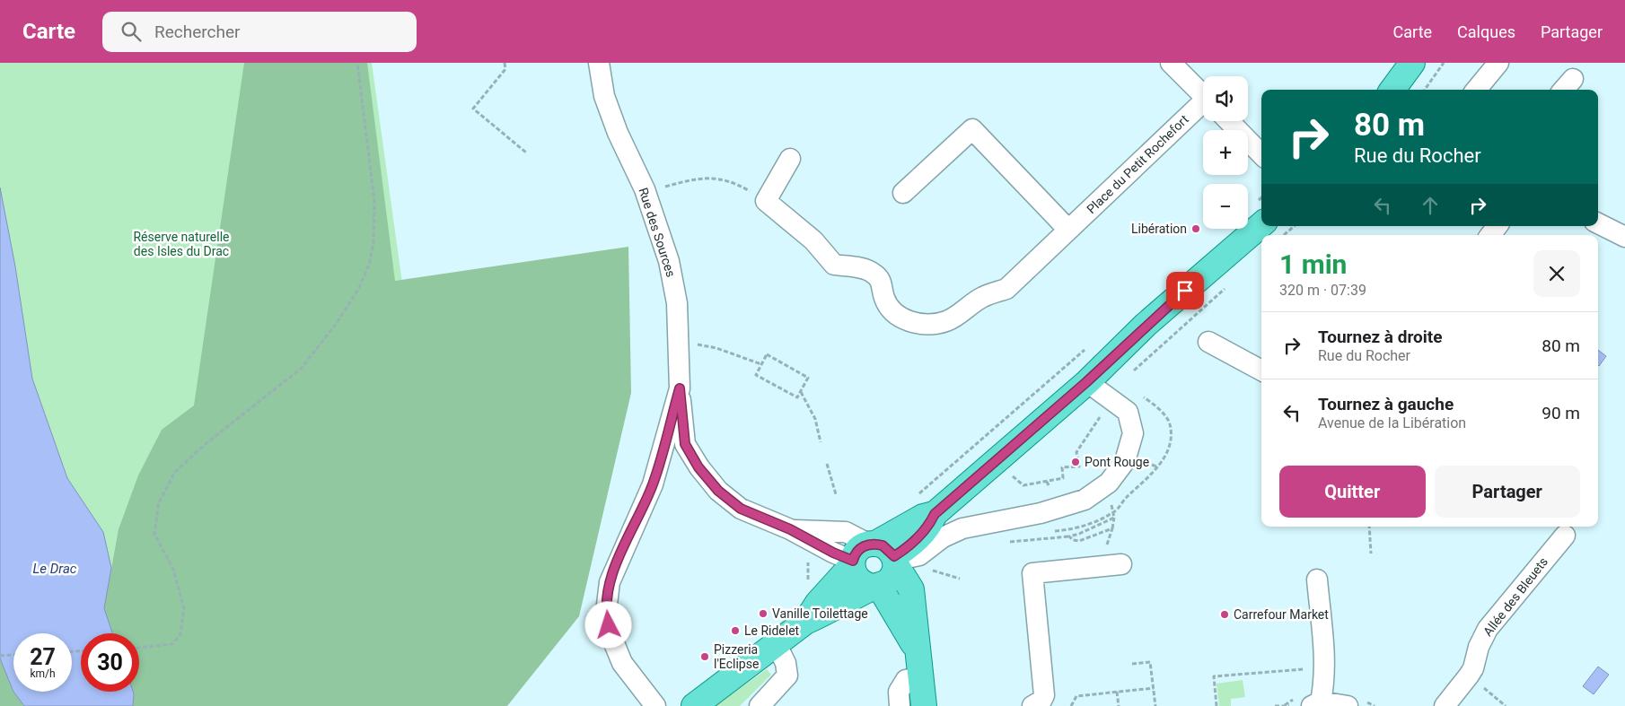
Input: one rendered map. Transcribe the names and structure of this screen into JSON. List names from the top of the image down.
{
  "streets": {
    "street": ["Place du Petit Rochefort", "Rue des Sources", "Allée des Bleuets"]
  },
  "water": ["Le Drac"],
  "parks": ["Réserve naturelle des Isles du Drac"],
  "places": [
    "Libération",
    "Pont Rouge",
    "Vanille Toilettage",
    "Carrefour Market",
    "Le Ridelet",
    "Pizzeria l'Eclipse"
  ],
  "page": {
    "header": "Carte",
    "search": "Rechercher",
    "nav": ["Carte", "Calques", "Partager"],
    "map_buttons": ["+", "−"],
    "turn": ["80 m", "Rue du Rocher"],
    "heading": ["1 min", "320 m · 07:39"],
    "list": [
      {
        "name": "Tournez à droite",
        "note": "Rue du Rocher",
        "value": "80 m"
      },
      {
        "name": "Tournez à gauche",
        "note": "Avenue de la Libération",
        "value": "90 m"
      }
    ],
    "buttons": ["Quitter", "Partager"],
    "speed": "27 km/h",
    "limit": "30"
  }
}
